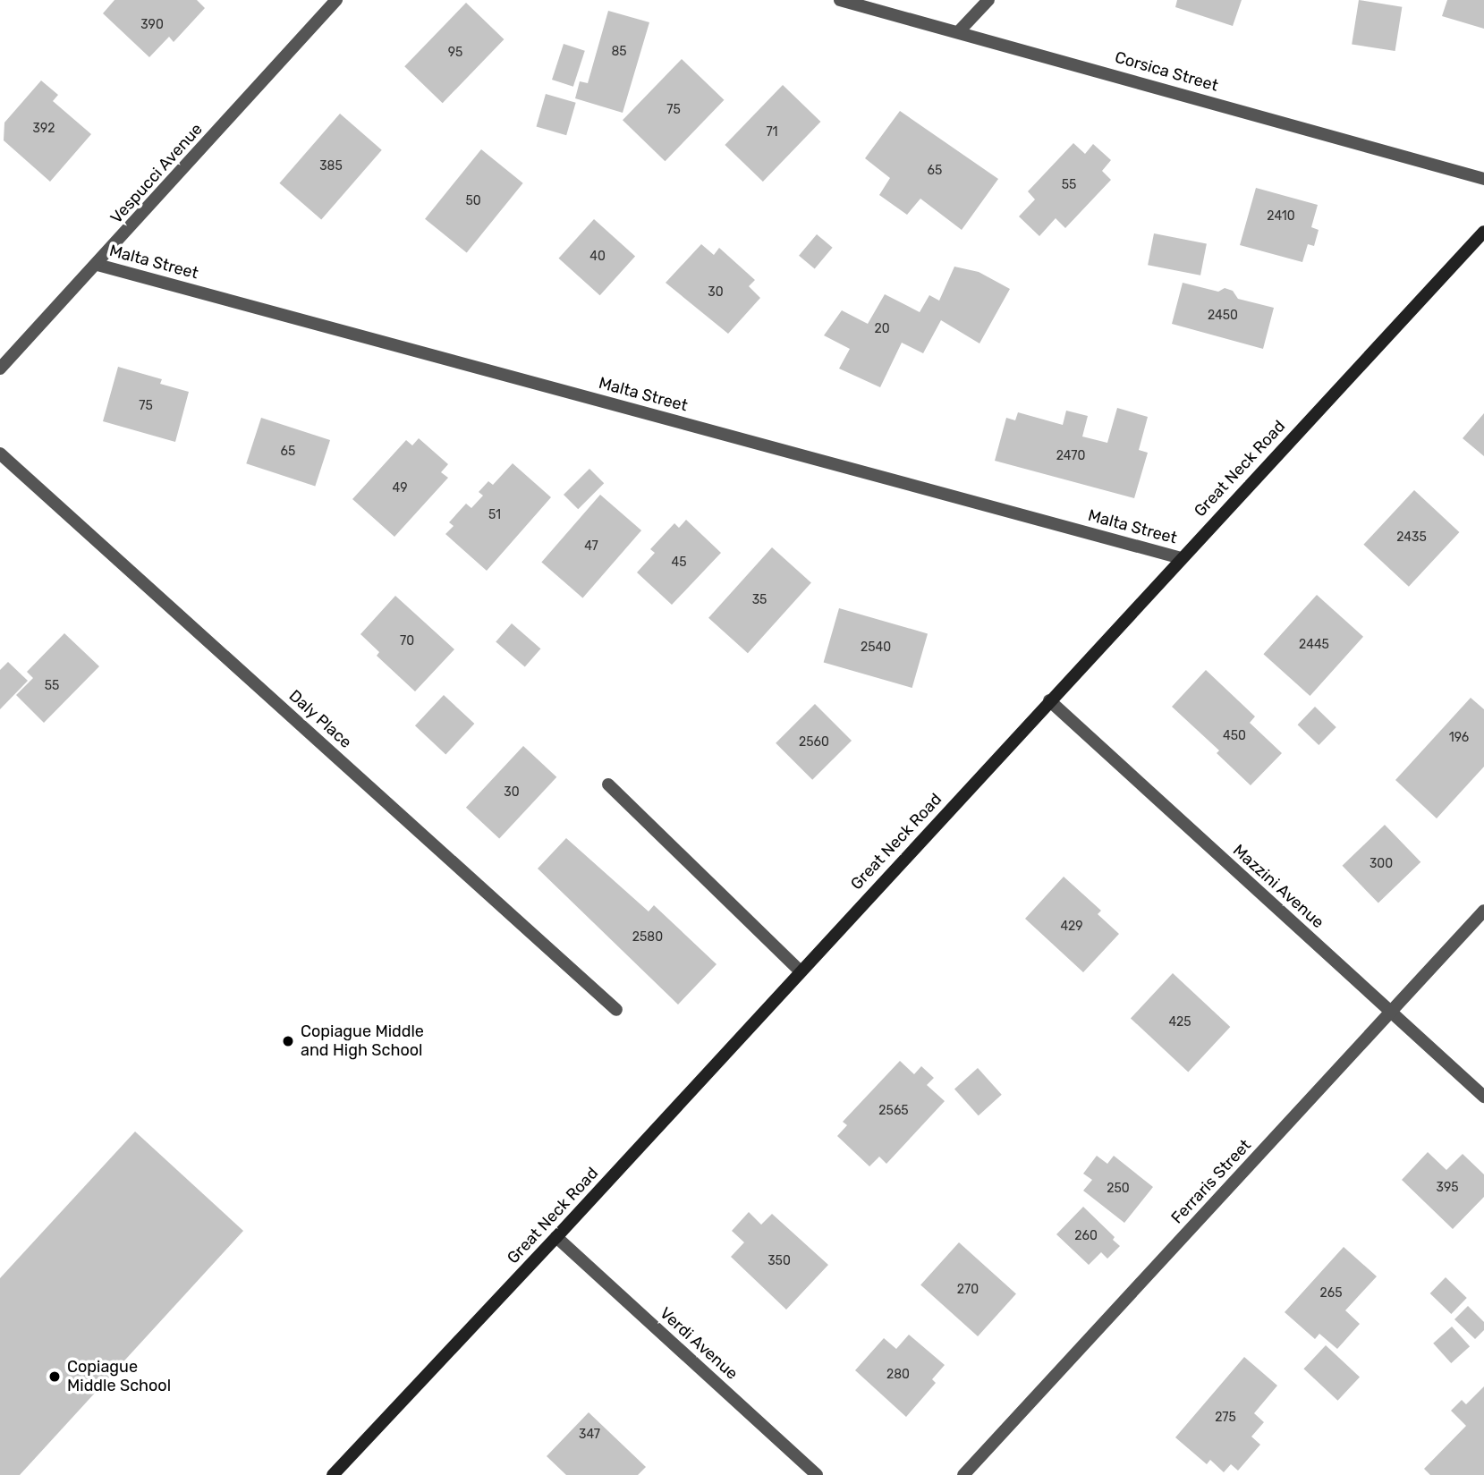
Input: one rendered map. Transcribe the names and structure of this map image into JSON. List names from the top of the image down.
{
  "streets": {
    "main road": ["Great Neck Road"],
    "street": [
      "Corsica Street",
      "Vespucci Avenue",
      "Malta Street",
      "Daly Place",
      "Mazzini Avenue",
      "Ferraris Street",
      "Verdi Avenue"
    ]
  },
  "crossings": [
    ["Vespucci Avenue", "Malta Street"],
    ["Malta Street", "Great Neck Road"],
    ["Great Neck Road", "Mazzini Avenue"],
    ["Great Neck Road", "Verdi Avenue"],
    ["Mazzini Avenue", "Ferraris Street"]
  ],
  "places": ["Copiague Middle and High School", "Copiague Middle School"],
  "house_numbers": [
    "390",
    "85",
    "95",
    "75",
    "392",
    "71",
    "385",
    "65",
    "55",
    "50",
    "2410",
    "40",
    "30",
    "2450",
    "20",
    "75",
    "65",
    "2470",
    "49",
    "51",
    "2435",
    "47",
    "45",
    "35",
    "70",
    "2445",
    "2540",
    "55",
    "450",
    "196",
    "2560",
    "30",
    "300",
    "429",
    "2580",
    "425",
    "2565",
    "395",
    "250",
    "260",
    "350",
    "270",
    "265",
    "280",
    "275",
    "347"
  ]
}
